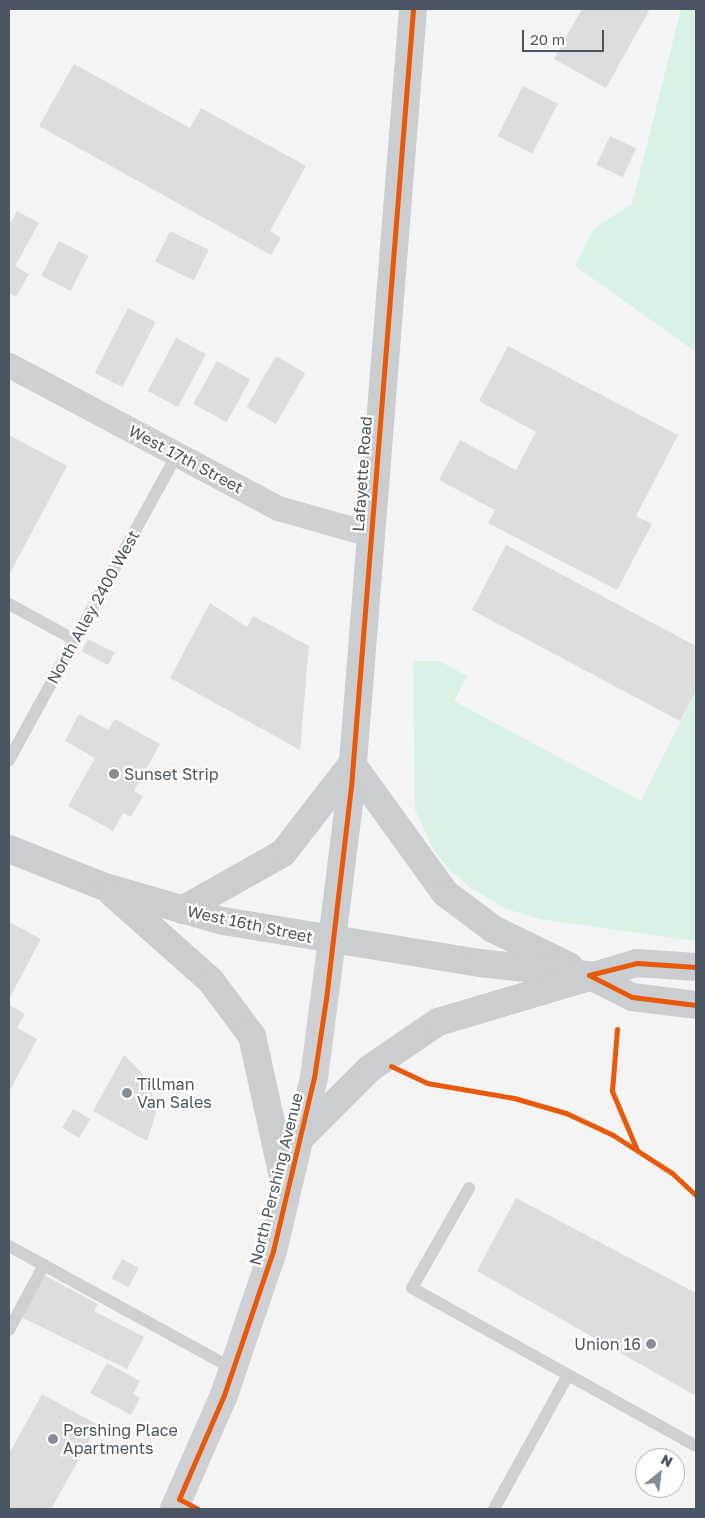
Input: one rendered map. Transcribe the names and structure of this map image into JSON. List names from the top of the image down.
{
  "streets": {
    "main road": ["Lafayette Road", "West 16th Street", "North Pershing Avenue"],
    "street": ["West 17th Street"],
    "lane": ["North Alley 2400 West"]
  },
  "crossings": [
    ["West 17th Street", "Lafayette Road"],
    ["West 17th Street", "North Alley 2400 West"],
    ["Lafayette Road", "West 16th Street"],
    ["Lafayette Road", "North Pershing Avenue"],
    ["West 16th Street", "North Pershing Avenue"]
  ],
  "places": [
    "Sunset Strip",
    "Tillman Van Sales",
    "Union 16",
    "Pershing Place Apartments"
  ],
  "scale_bar": "20 m",
  "north": "top right"
}
